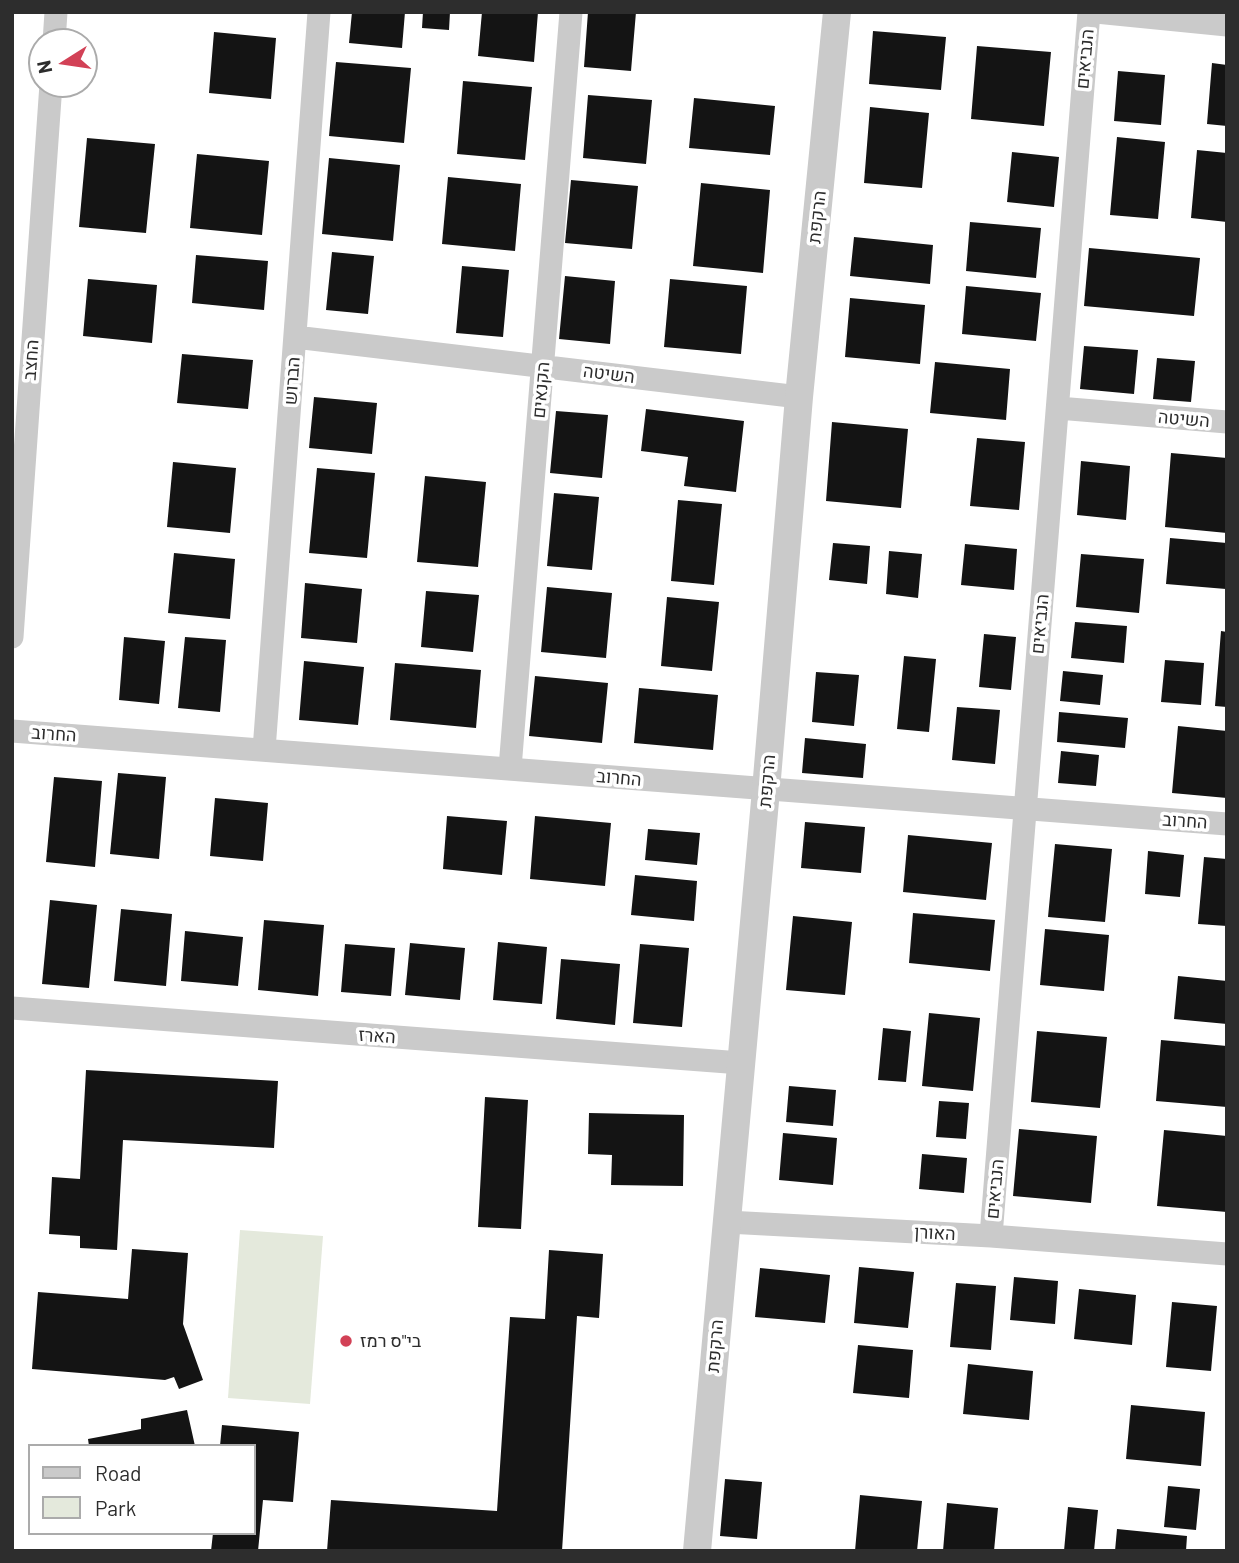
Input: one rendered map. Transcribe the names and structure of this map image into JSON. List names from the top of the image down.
{
  "streets": {
    "street": [
      "הנביאים",
      "הרקפת",
      "החצב",
      "השיטה",
      "הברוש",
      "הקנאים",
      "החרוב",
      "הארז",
      "האורן"
    ]
  },
  "crossings": [
    ["הנביאים", "השיטה"],
    ["הנביאים", "החרוב"],
    ["הנביאים", "האורן"],
    ["הרקפת", "השיטה"],
    ["הרקפת", "החרוב"],
    ["הרקפת", "הארז"],
    ["הרקפת", "האורן"],
    ["השיטה", "הברוש"],
    ["השיטה", "הקנאים"],
    ["הברוש", "החרוב"],
    ["הקנאים", "החרוב"]
  ],
  "places": ["בי\"ס רמז"],
  "legend": ["Road", "Park"],
  "north": "left"
}
